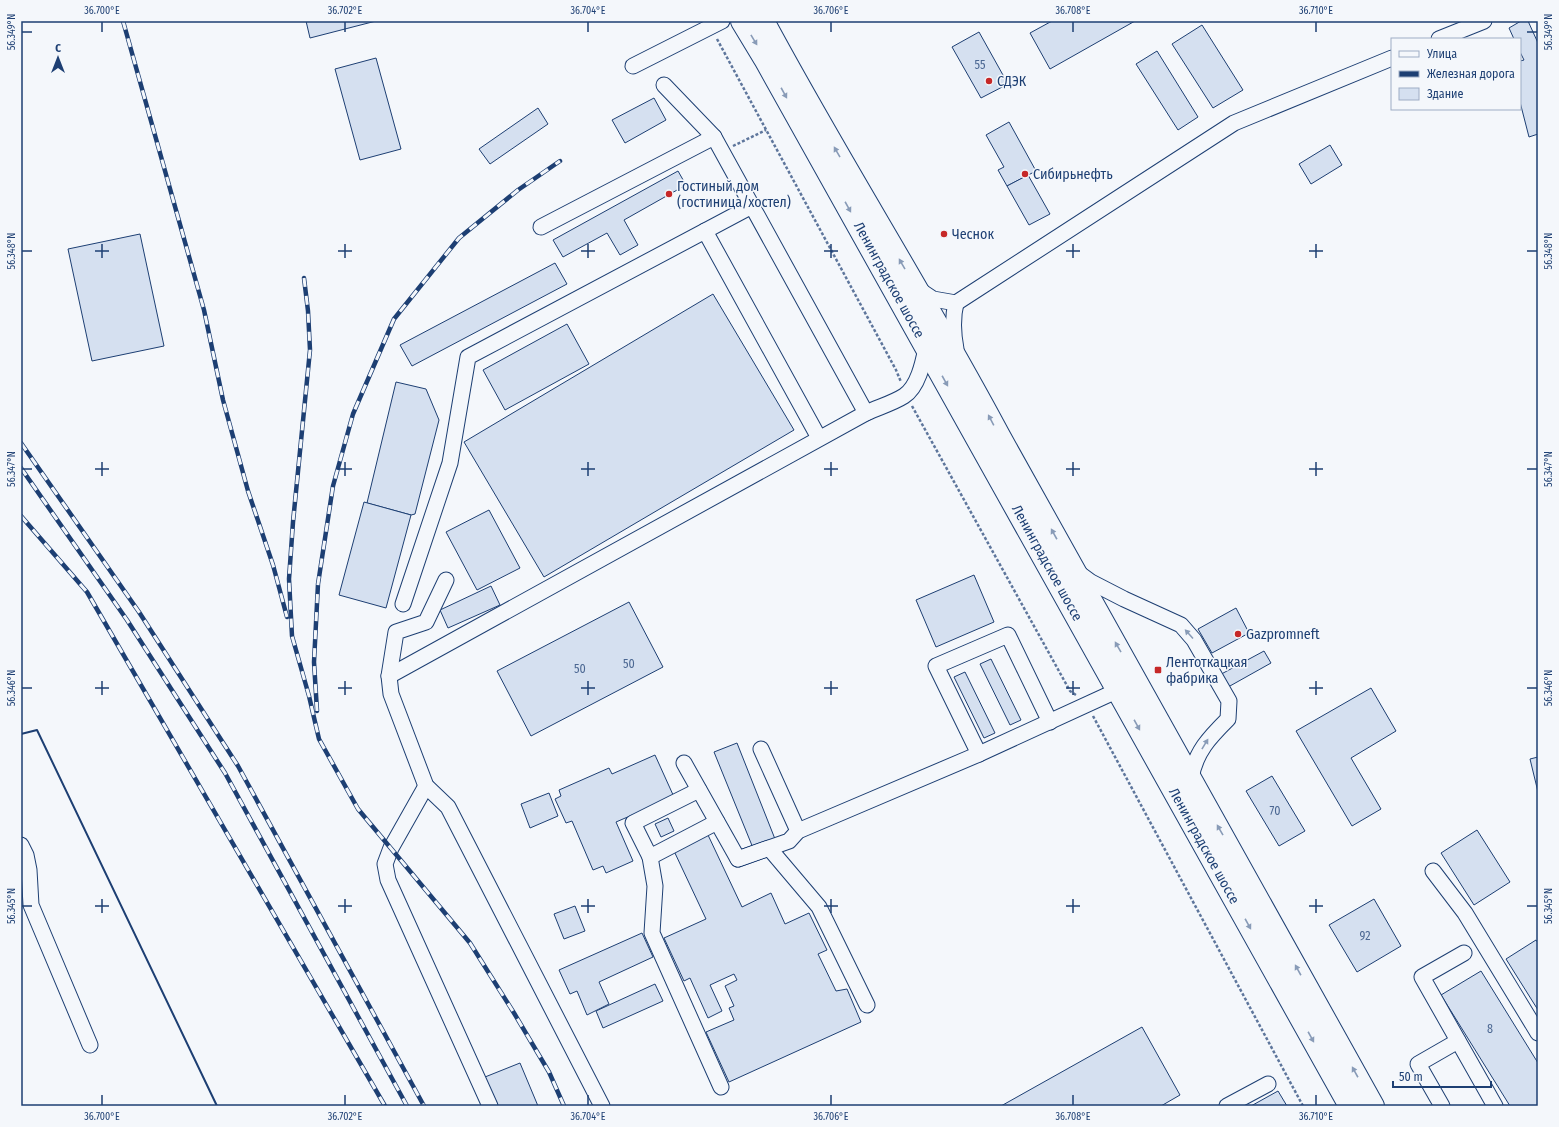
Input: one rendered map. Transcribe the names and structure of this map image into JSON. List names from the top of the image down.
{
  "streets": {
    "highway": ["Ленинградское шоссе"]
  },
  "places": {
    "other": [
      "СДЭК",
      "Сибирьнефть",
      "Гостиный дом (гостиница/хостел)",
      "Чеснок",
      "Gazpromneft"
    ],
    "transit": ["Лентоткацкая фабрика"]
  },
  "house_numbers": [
    "55",
    "50",
    "50",
    "70",
    "92",
    "8"
  ],
  "legend": ["Улица", "Железная дорога", "Здание"],
  "scale_bar": "50 m",
  "north": "top",
  "coordinates": [
    "36.700°E",
    "36.702°E",
    "36.704°E",
    "36.706°E",
    "36.708°E",
    "36.710°E",
    "56.349°N",
    "56.348°N",
    "56.347°N",
    "56.346°N",
    "56.345°N"
  ]
}
